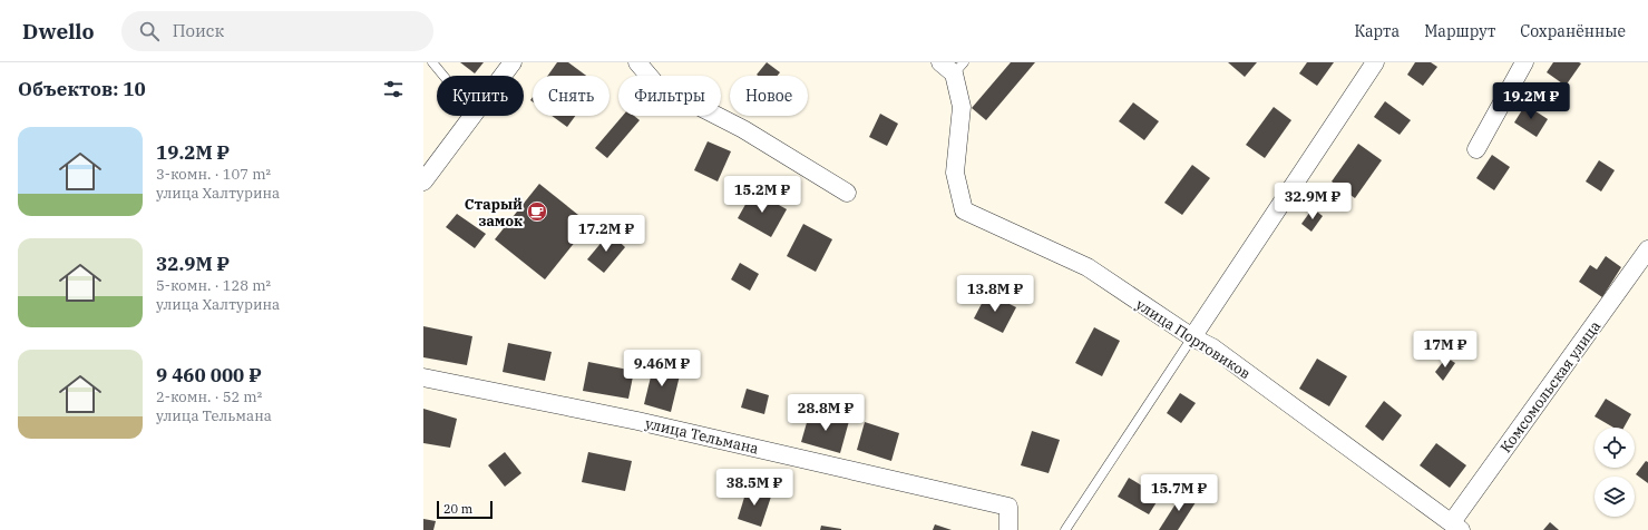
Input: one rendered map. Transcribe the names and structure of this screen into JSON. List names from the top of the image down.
{
  "streets": {
    "street": ["улица Портовиков", "Комсомольская улица", "улица Тельмана"]
  },
  "crossings": [
    ["улица Портовиков", "Комсомольская улица"]
  ],
  "places": {
    "cafe": ["Cтарый замок"]
  },
  "scale_bar": "20 m",
  "page": {
    "header": "Dwello",
    "search": "Поиск",
    "nav": ["Карта", "Маршрут", "Сохранённые"],
    "heading": "Объектов: 10",
    "chip": [
      "Купить",
      "Снять",
      "Фильтры",
      "Новое"
    ],
    "price": [
      "19.2M ₽",
      "15.2M ₽",
      "32.9M ₽",
      "17.2M ₽",
      "13.8M ₽",
      "17M ₽",
      "9.46M ₽",
      "28.8M ₽",
      "38.5M ₽",
      "15.7M ₽"
    ],
    "list": [
      {
        "name": "19.2M ₽",
        "note": "3-комн. · 107 m² · улица Халтурина"
      },
      {
        "name": "32.9M ₽",
        "note": "5-комн. · 128 m² · улица Халтурина"
      },
      {
        "name": "9 460 000 ₽",
        "note": "2-комн. · 52 m² · улица Тельмана"
      }
    ],
    "scale": "20 m"
  }
}
